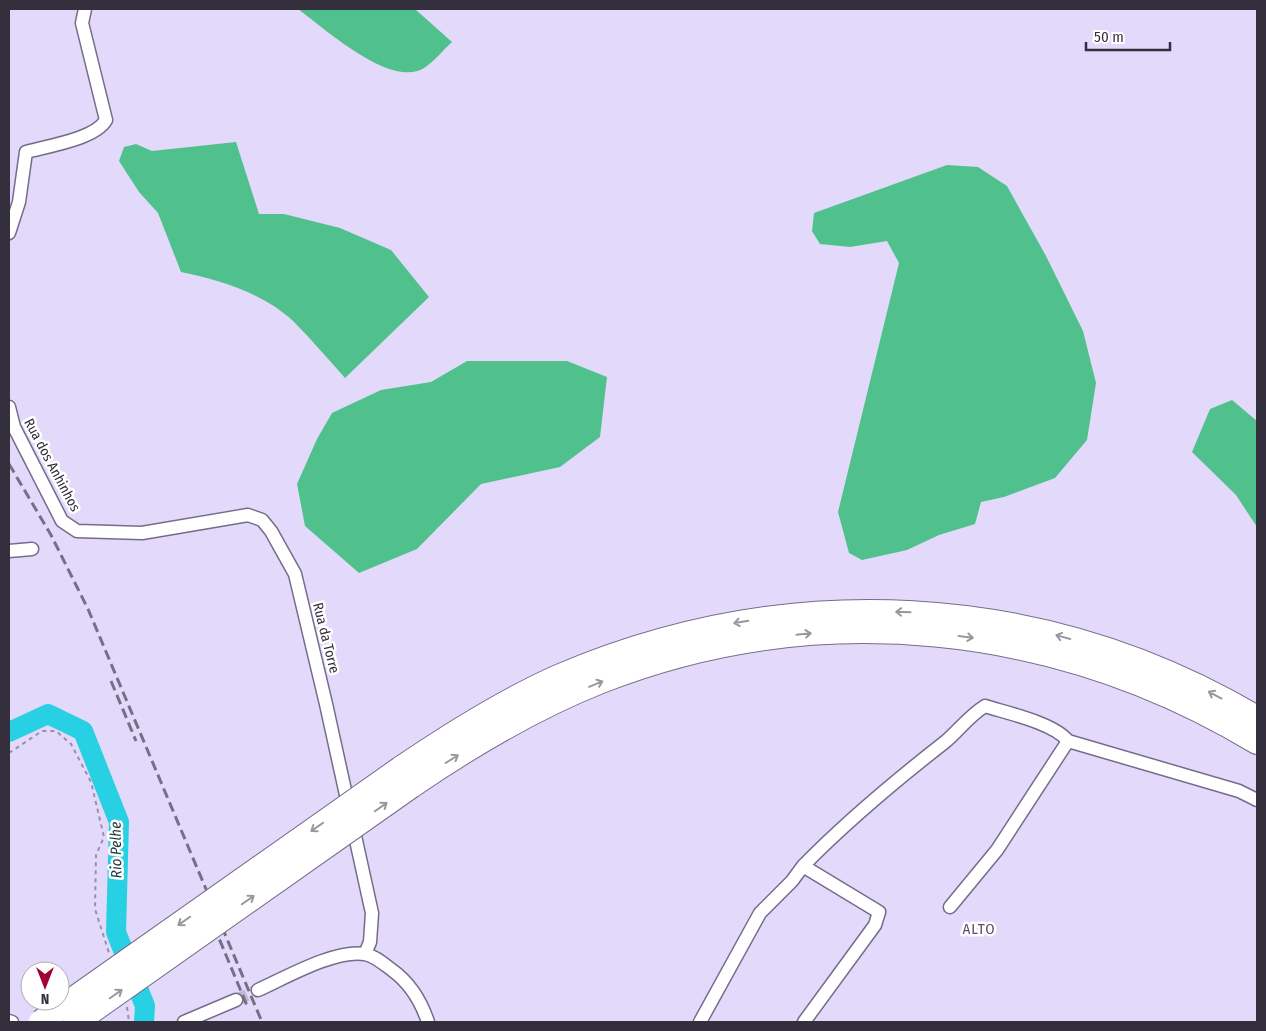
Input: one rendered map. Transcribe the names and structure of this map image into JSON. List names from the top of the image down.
{
  "streets": {
    "street": ["Rua dos Anhinhos", "Rua da Torre"]
  },
  "crossings": [
    ["Rua dos Anhinhos", "Rua da Torre"]
  ],
  "districts": ["ALTO"],
  "water": ["Rio Pelhe"],
  "scale_bar": "50 m",
  "north": "bottom"
}
